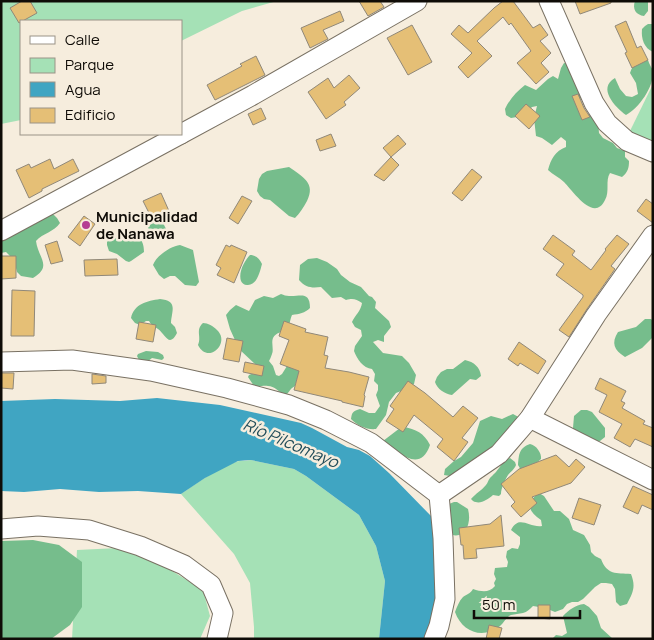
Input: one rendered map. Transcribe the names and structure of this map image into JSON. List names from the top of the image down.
{
  "water": ["Río Pilcomayo"],
  "places": ["Municipalidad de Nanawa"],
  "legend": [
    "Calle",
    "Parque",
    "Agua",
    "Edificio"
  ],
  "scale_bar": "50 m"
}
